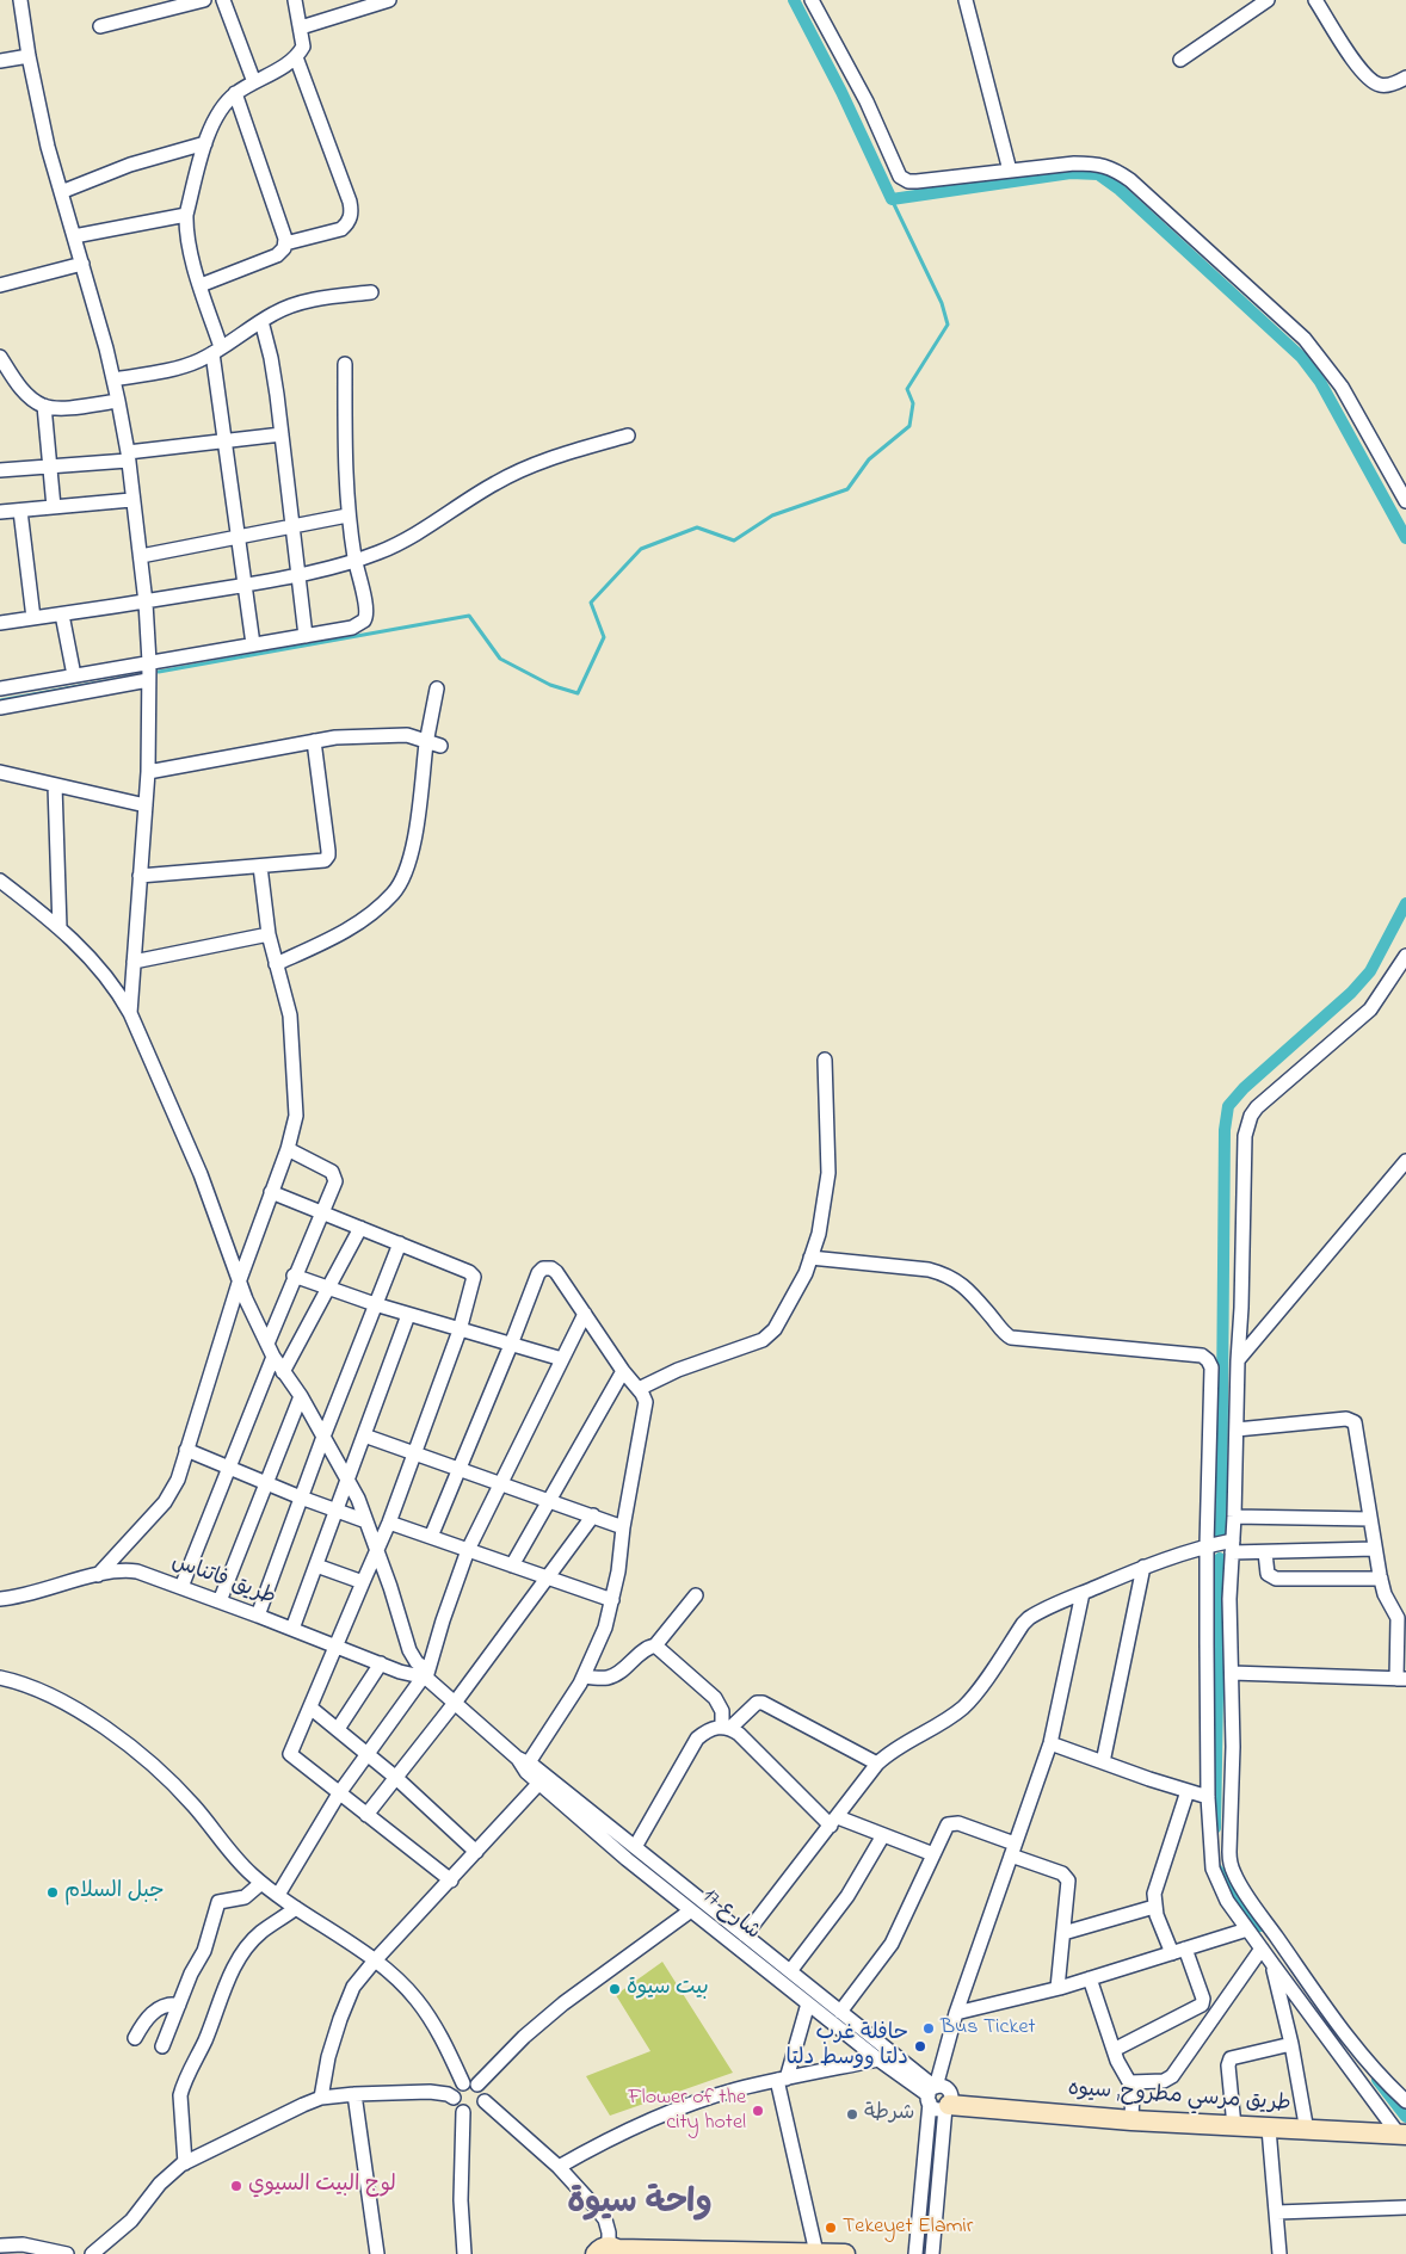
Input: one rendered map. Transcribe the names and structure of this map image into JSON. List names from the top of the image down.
{
  "streets": {
    "street": ["طريق فاتناس", "شارع 17", "طريق مرسي مطروح, سيوه"]
  },
  "crossings": [
    ["طريق فاتناس", "شارع 17"],
    ["شارع 17", "طريق مرسي مطروح, سيوه"]
  ],
  "districts": ["واحة سيوة"],
  "places": [
    "جبل السلام",
    "بيت سيوة",
    "Bus Ticket",
    "حافلة غرب دلتا ووسط دلتا",
    "Flower of the city hotel",
    "شرطة",
    "لوج البيت السيوي",
    "Tekeyet Elamir"
  ]
}
